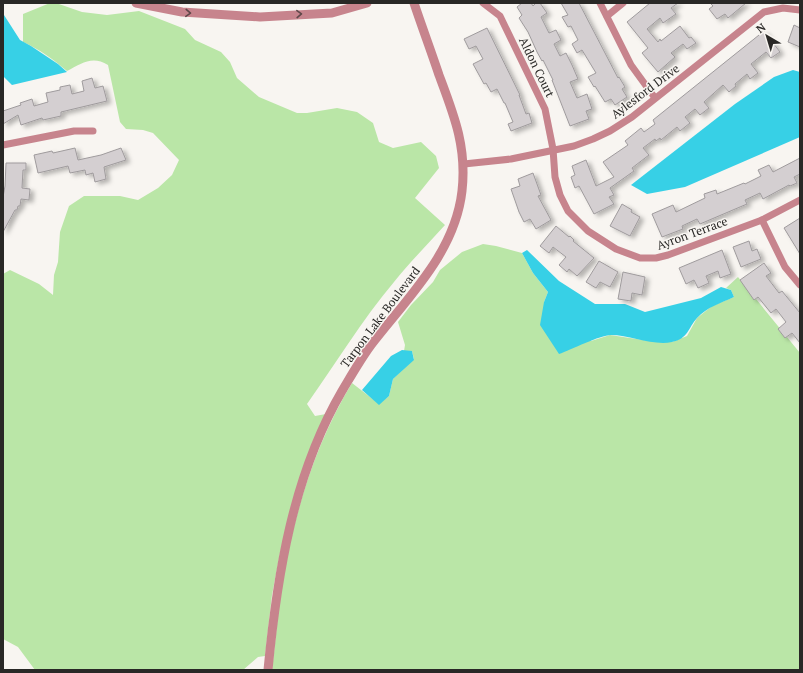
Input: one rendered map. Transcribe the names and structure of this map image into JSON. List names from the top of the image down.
{
  "streets": {
    "street": [
      "Aldon Court",
      "Aylesford Drive",
      "Ayron Terrace",
      "Tarpon Lake Boulevard"
    ]
  },
  "crossings": [
    ["Aldon Court", "Aylesford Drive"],
    ["Aldon Court", "Ayron Terrace"],
    ["Aylesford Drive", "Ayron Terrace"],
    ["Aylesford Drive", "Tarpon Lake Boulevard"]
  ],
  "north": "top left"
}
